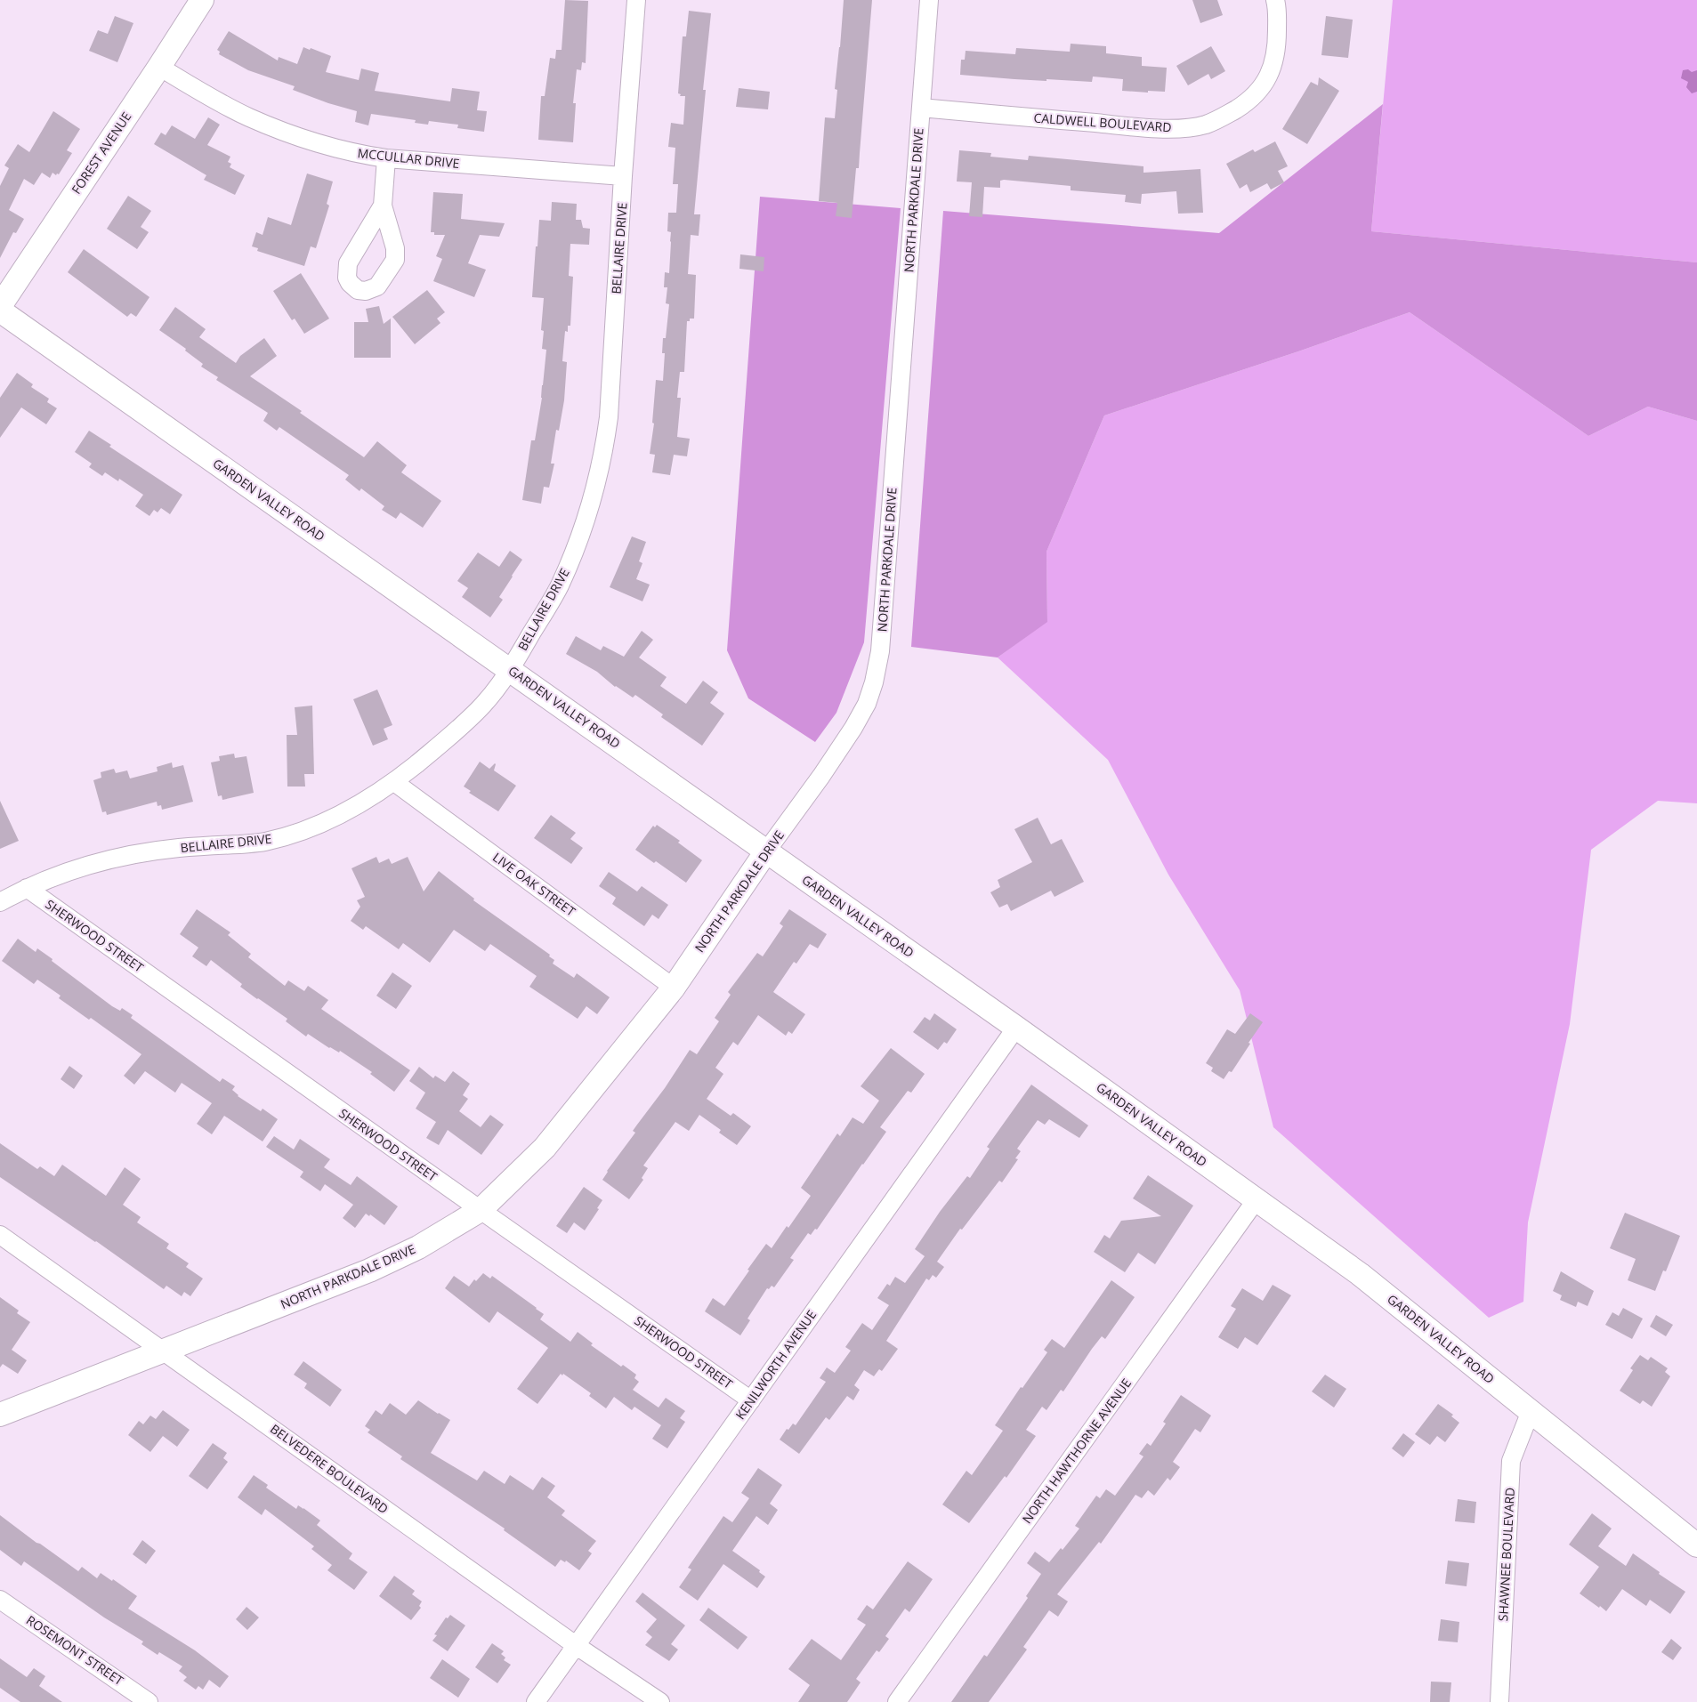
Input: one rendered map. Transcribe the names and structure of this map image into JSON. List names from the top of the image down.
{
  "streets": {
    "street": [
      "CALDWELL BOULEVARD",
      "FOREST AVENUE",
      "MCCULLAR DRIVE",
      "NORTH PARKDALE DRIVE",
      "BELLAIRE DRIVE",
      "GARDEN VALLEY ROAD",
      "LIVE OAK STREET",
      "SHERWOOD STREET",
      "KENILWORTH AVENUE",
      "NORTH HAWTHORNE AVENUE",
      "BELVEDERE BOULEVARD",
      "SHAWNEE BOULEVARD",
      "ROSEMONT STREET"
    ]
  },
  "crossings": [
    ["CALDWELL BOULEVARD", "NORTH PARKDALE DRIVE"],
    ["FOREST AVENUE", "MCCULLAR DRIVE"],
    ["MCCULLAR DRIVE", "BELLAIRE DRIVE"],
    ["NORTH PARKDALE DRIVE", "GARDEN VALLEY ROAD"],
    ["NORTH PARKDALE DRIVE", "LIVE OAK STREET"],
    ["NORTH PARKDALE DRIVE", "SHERWOOD STREET"],
    ["NORTH PARKDALE DRIVE", "BELVEDERE BOULEVARD"],
    ["BELLAIRE DRIVE", "GARDEN VALLEY ROAD"],
    ["BELLAIRE DRIVE", "LIVE OAK STREET"],
    ["BELLAIRE DRIVE", "SHERWOOD STREET"],
    ["GARDEN VALLEY ROAD", "KENILWORTH AVENUE"],
    ["GARDEN VALLEY ROAD", "NORTH HAWTHORNE AVENUE"],
    ["GARDEN VALLEY ROAD", "SHAWNEE BOULEVARD"],
    ["SHERWOOD STREET", "KENILWORTH AVENUE"],
    ["KENILWORTH AVENUE", "BELVEDERE BOULEVARD"]
  ]
}
